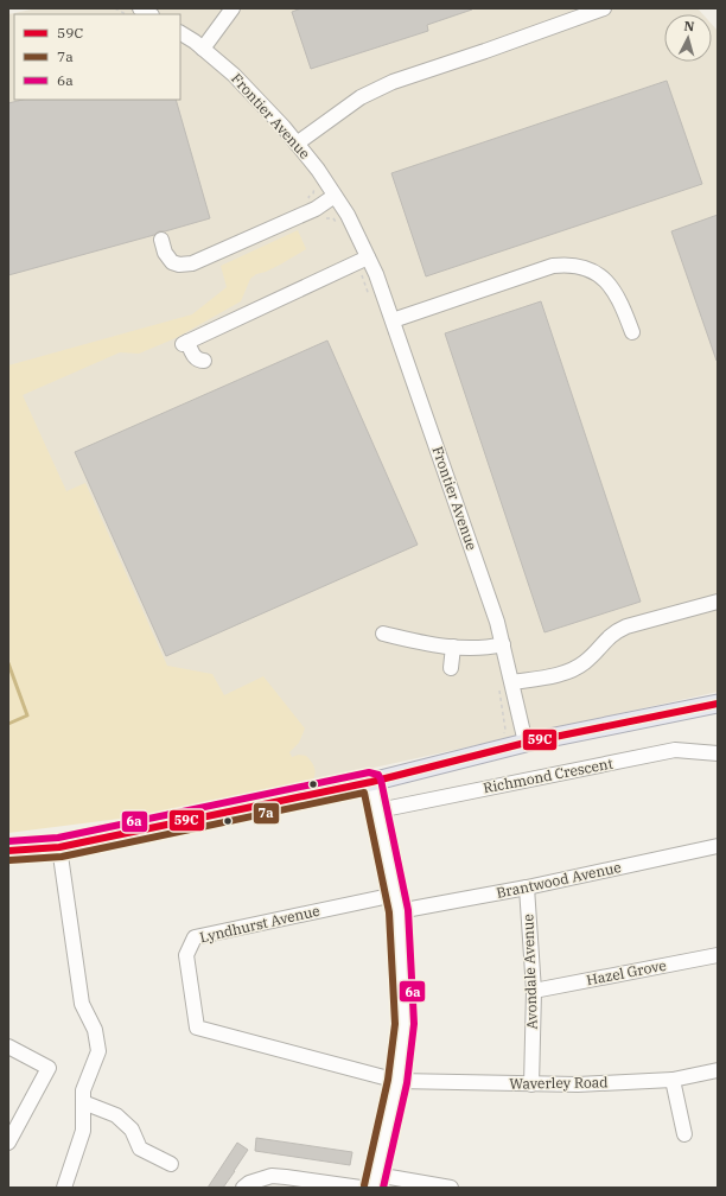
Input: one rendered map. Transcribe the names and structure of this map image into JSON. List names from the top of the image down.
{
  "streets": {
    "street": [
      "Frontier Avenue",
      "Richmond Crescent",
      "Brantwood Avenue",
      "Lyndhurst Avenue",
      "Avondale Avenue",
      "Hazel Grove",
      "Waverley Road"
    ]
  },
  "crossings": [
    ["Brantwood Avenue", "Avondale Avenue"],
    ["Lyndhurst Avenue", "Waverley Road"],
    ["Avondale Avenue", "Hazel Grove"],
    ["Avondale Avenue", "Waverley Road"]
  ],
  "lines": ["transit line 59C", "transit line 6a", "transit line 7a"],
  "legend": ["59C", "7a", "6a"],
  "north": "top"
}
